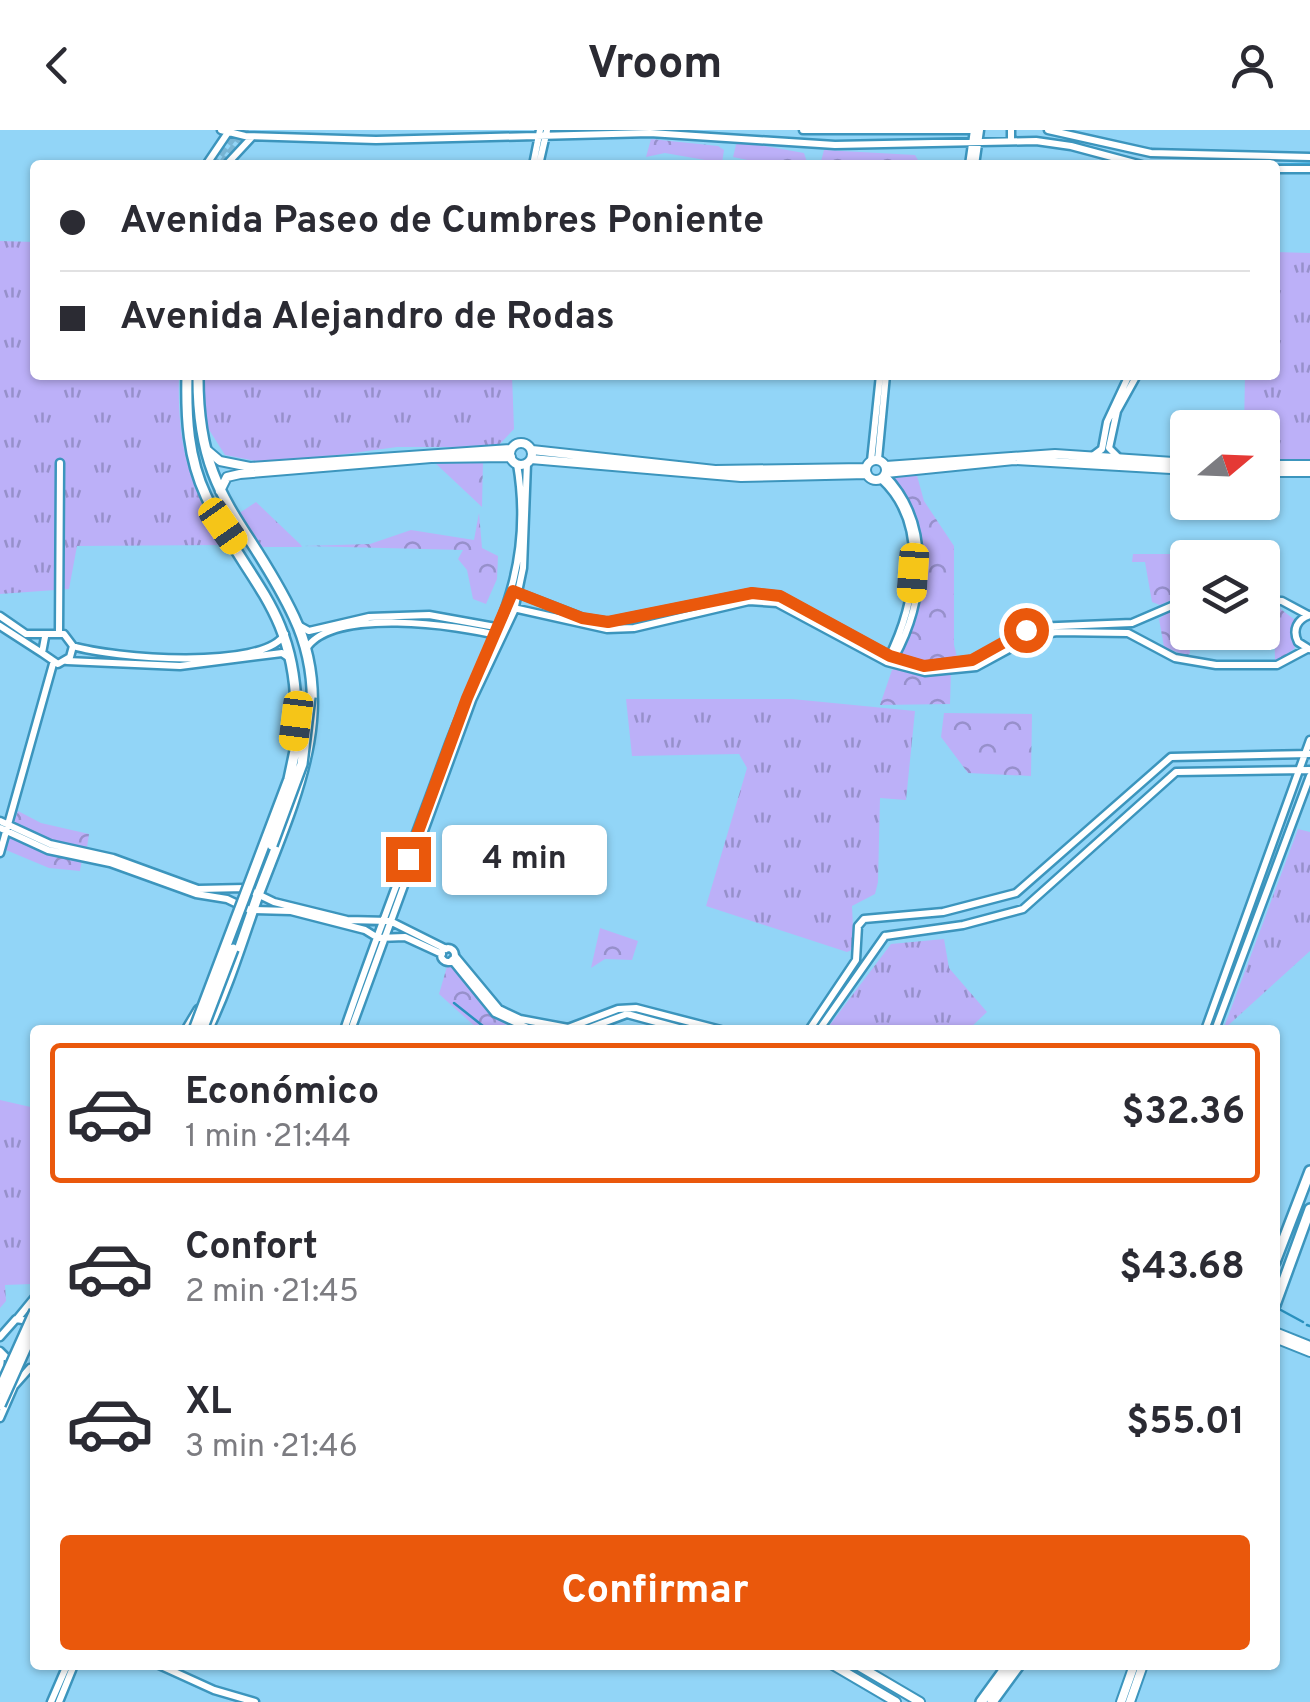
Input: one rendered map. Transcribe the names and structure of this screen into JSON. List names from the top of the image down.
{
  "north": "right",
  "page": {
    "header": "Vroom",
    "banner": ["Avenida Paseo de Cumbres Poniente", "Avenida Alejandro de Rodas"],
    "bubble": "4 min",
    "list": [
      {
        "name": "Económico",
        "note": "1 min · 21:44",
        "value": "$32.36"
      },
      {
        "name": "Confort",
        "note": "2 min · 21:45",
        "value": "$43.68"
      },
      {
        "name": "XL",
        "note": "3 min · 21:46",
        "value": "$55.01"
      }
    ],
    "buttons": "Confirmar"
  }
}
